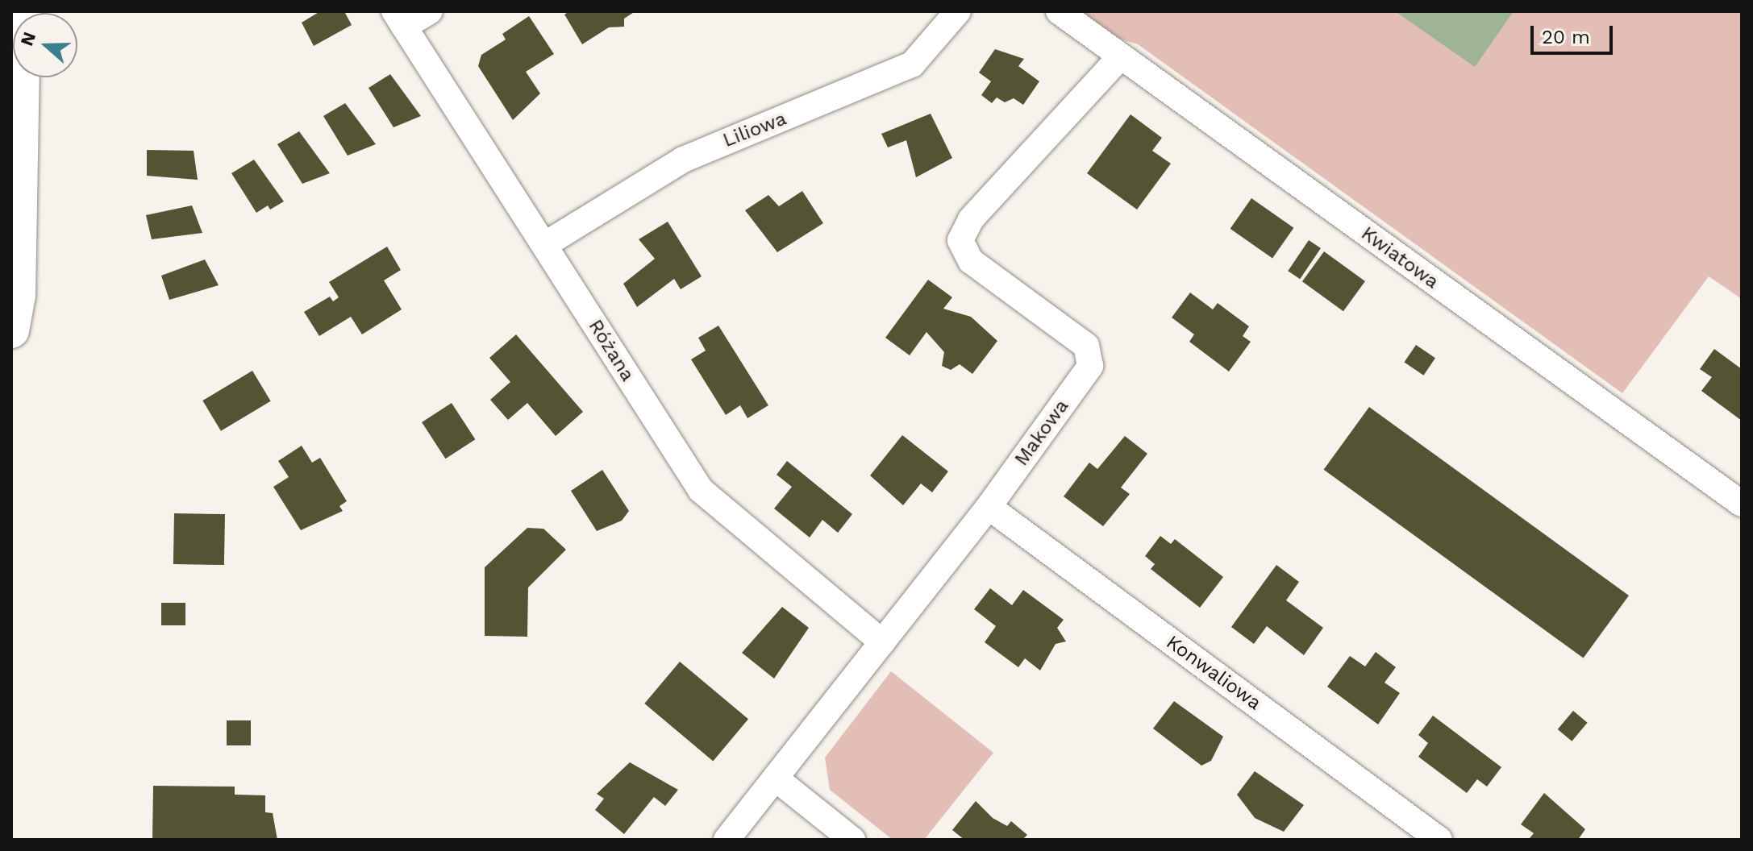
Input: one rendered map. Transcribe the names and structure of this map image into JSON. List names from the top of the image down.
{
  "streets": {
    "street": [
      "Liliowa",
      "Kwiatowa",
      "Różana",
      "Makowa",
      "Konwaliowa"
    ]
  },
  "crossings": [
    ["Liliowa", "Różana"],
    ["Kwiatowa", "Makowa"],
    ["Różana", "Makowa"],
    ["Makowa", "Konwaliowa"]
  ],
  "scale_bar": "20 m",
  "north": "left"
}
